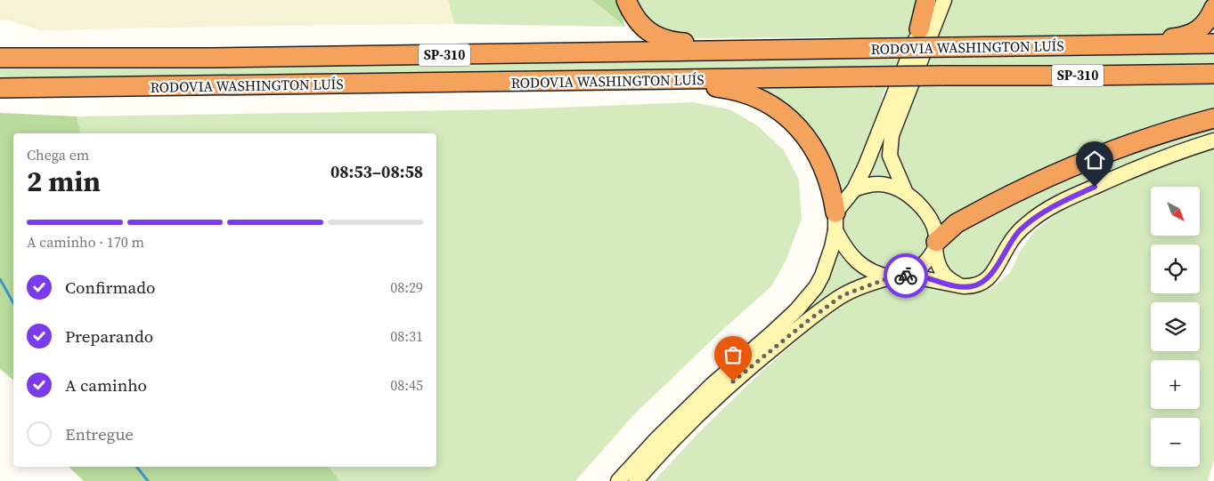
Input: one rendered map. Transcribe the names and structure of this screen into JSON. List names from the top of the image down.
{
  "streets": {
    "highway": ["RODOVIA WASHINGTON LUÍS", "SP-310"]
  },
  "north": "bottom right",
  "page": {
    "heading": ["2 min", "Chega em", "08:53–08:58"],
    "map_buttons": ["+", "−"],
    "bar": "A caminho · 170 m",
    "list": [
      ["Confirmado", "08:29"],
      ["Preparando", "08:31"],
      ["A caminho", "08:45"],
      "Entregue"
    ]
  }
}
